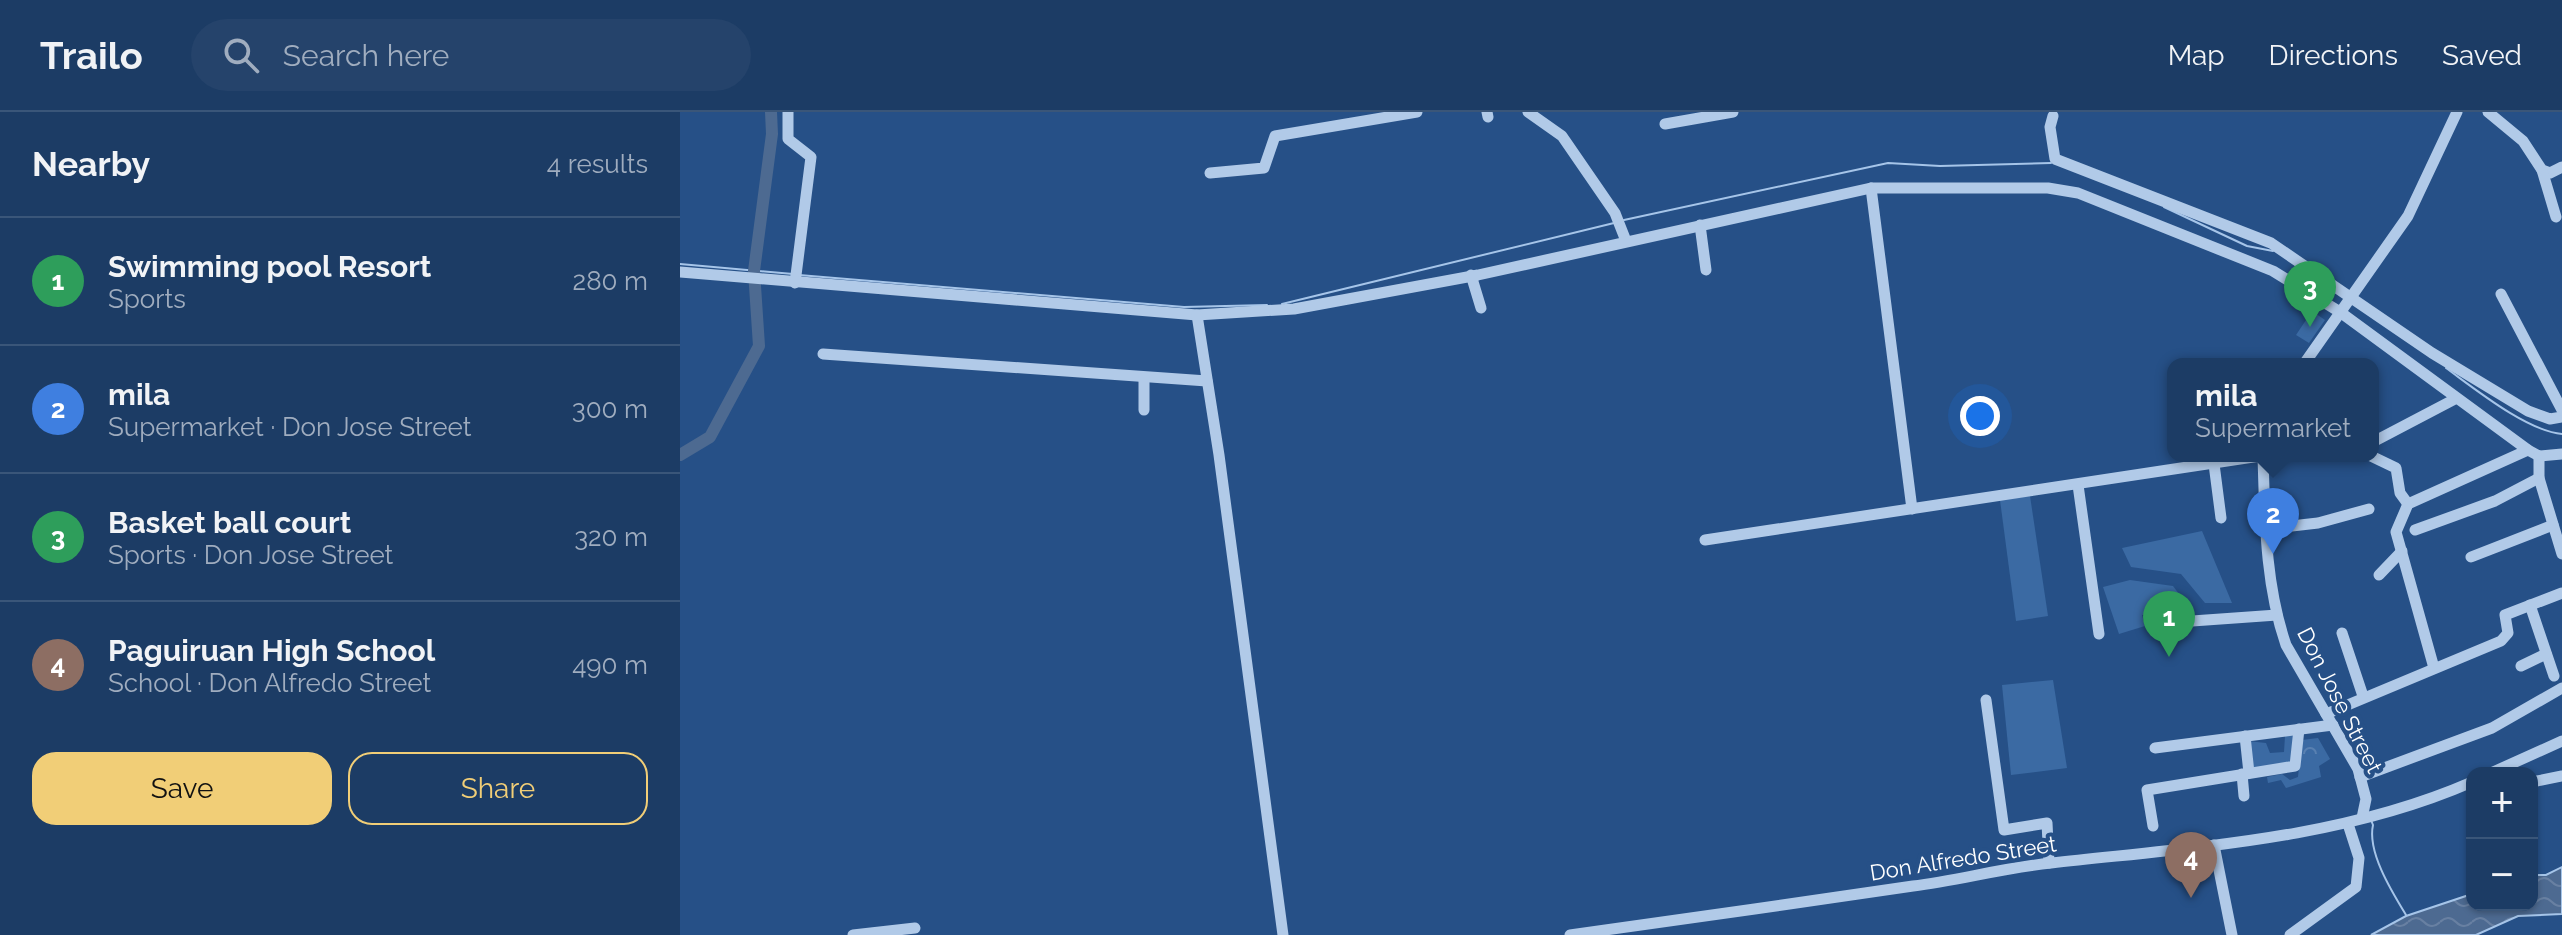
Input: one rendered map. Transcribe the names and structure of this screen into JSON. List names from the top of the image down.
{
  "streets": {
    "street": ["Don Jose Street", "Don Alfredo Street"]
  },
  "crossings": [
    ["Don Jose Street", "Don Alfredo Street"]
  ],
  "page": {
    "header": "Trailo",
    "search": "Search here",
    "nav": ["Map", "Directions", "Saved"],
    "heading": ["Nearby", "4 results"],
    "list": [
      {
        "mark": "1",
        "name": "Swimming pool Resort",
        "note": "Sports",
        "value": "280 m"
      },
      {
        "mark": "2",
        "name": "mila",
        "note": "Supermarket · Don Jose Street",
        "value": "300 m"
      },
      {
        "mark": "3",
        "name": "Basket ball court",
        "note": "Sports · Don Jose Street",
        "value": "320 m"
      },
      {
        "mark": "4",
        "name": "Paguiruan High School",
        "note": "School · Don Alfredo Street",
        "value": "490 m"
      }
    ],
    "pins": [
      "3",
      "2",
      "1",
      "4"
    ],
    "popup": ["mila", "Supermarket"],
    "buttons": ["Save", "Share"],
    "map_buttons": ["+", "−"]
  }
}
